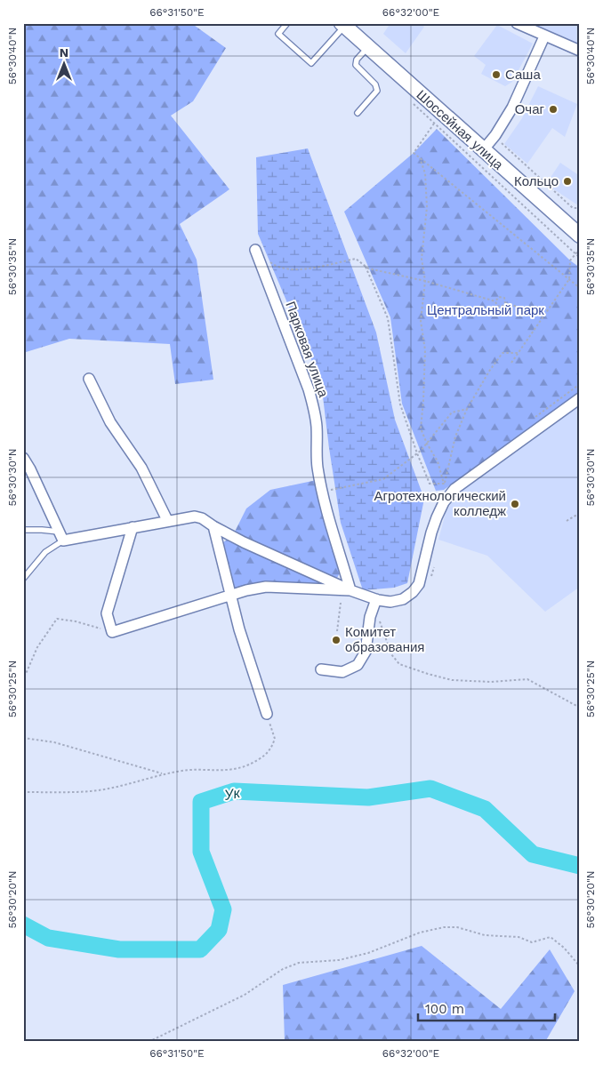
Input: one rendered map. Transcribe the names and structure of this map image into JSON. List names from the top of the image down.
{
  "streets": {
    "main road": ["Шоссейная улица"],
    "street": ["Парковая улица"]
  },
  "water": ["Ук"],
  "parks": ["Центральный парк"],
  "places": [
    "Саша",
    "Очаг",
    "Кольцо",
    "Агротехнологический колледж",
    "Комитет образования"
  ],
  "scale_bar": "100 m",
  "north": "top",
  "coordinates": [
    "66°31'50\"E",
    "66°32'00\"E",
    "56°30'40\"N",
    "56°30'35\"N",
    "56°30'30\"N",
    "56°30'25\"N",
    "56°30'20\"N"
  ]
}
